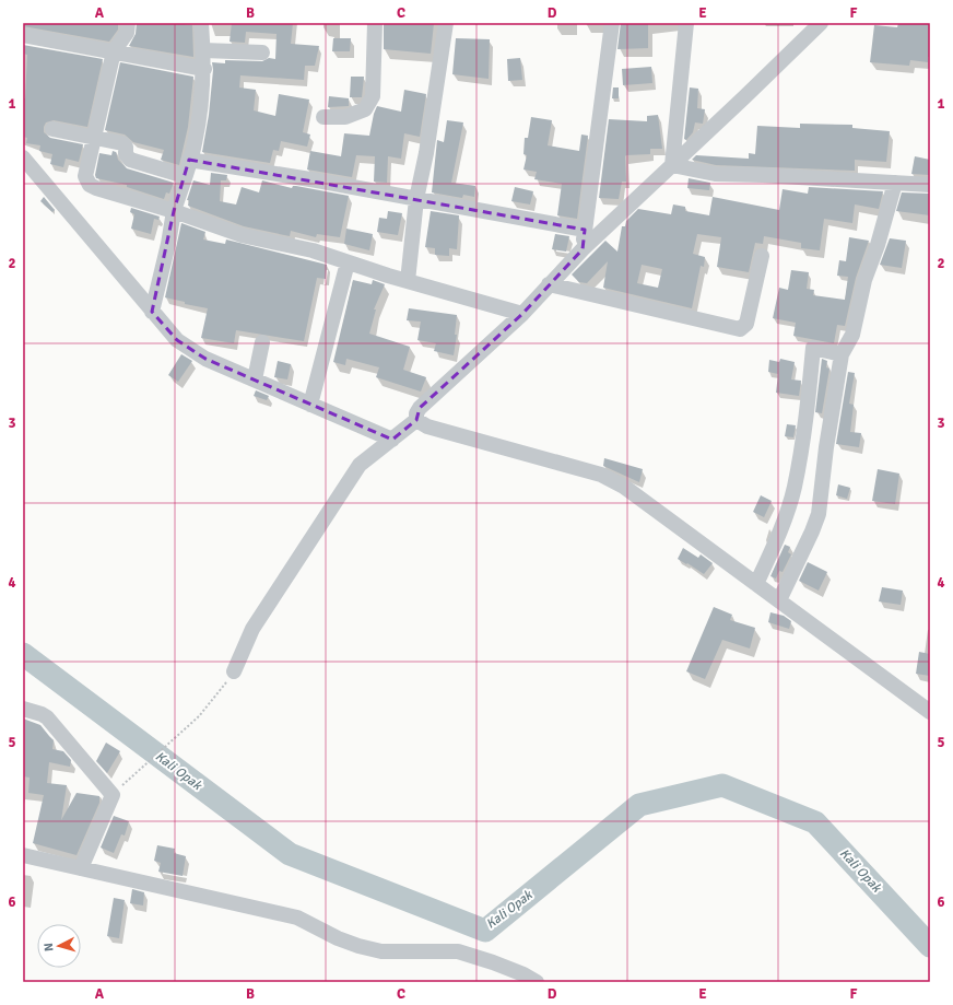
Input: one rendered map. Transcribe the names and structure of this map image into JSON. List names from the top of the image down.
{
  "water": ["Kali Opak"],
  "north": "left",
  "grid": {
    "columns": [
      "A",
      "B",
      "C",
      "D",
      "E",
      "F"
    ],
    "rows": [
      "1",
      "2",
      "3",
      "4",
      "5",
      "6"
    ]
  }
}
